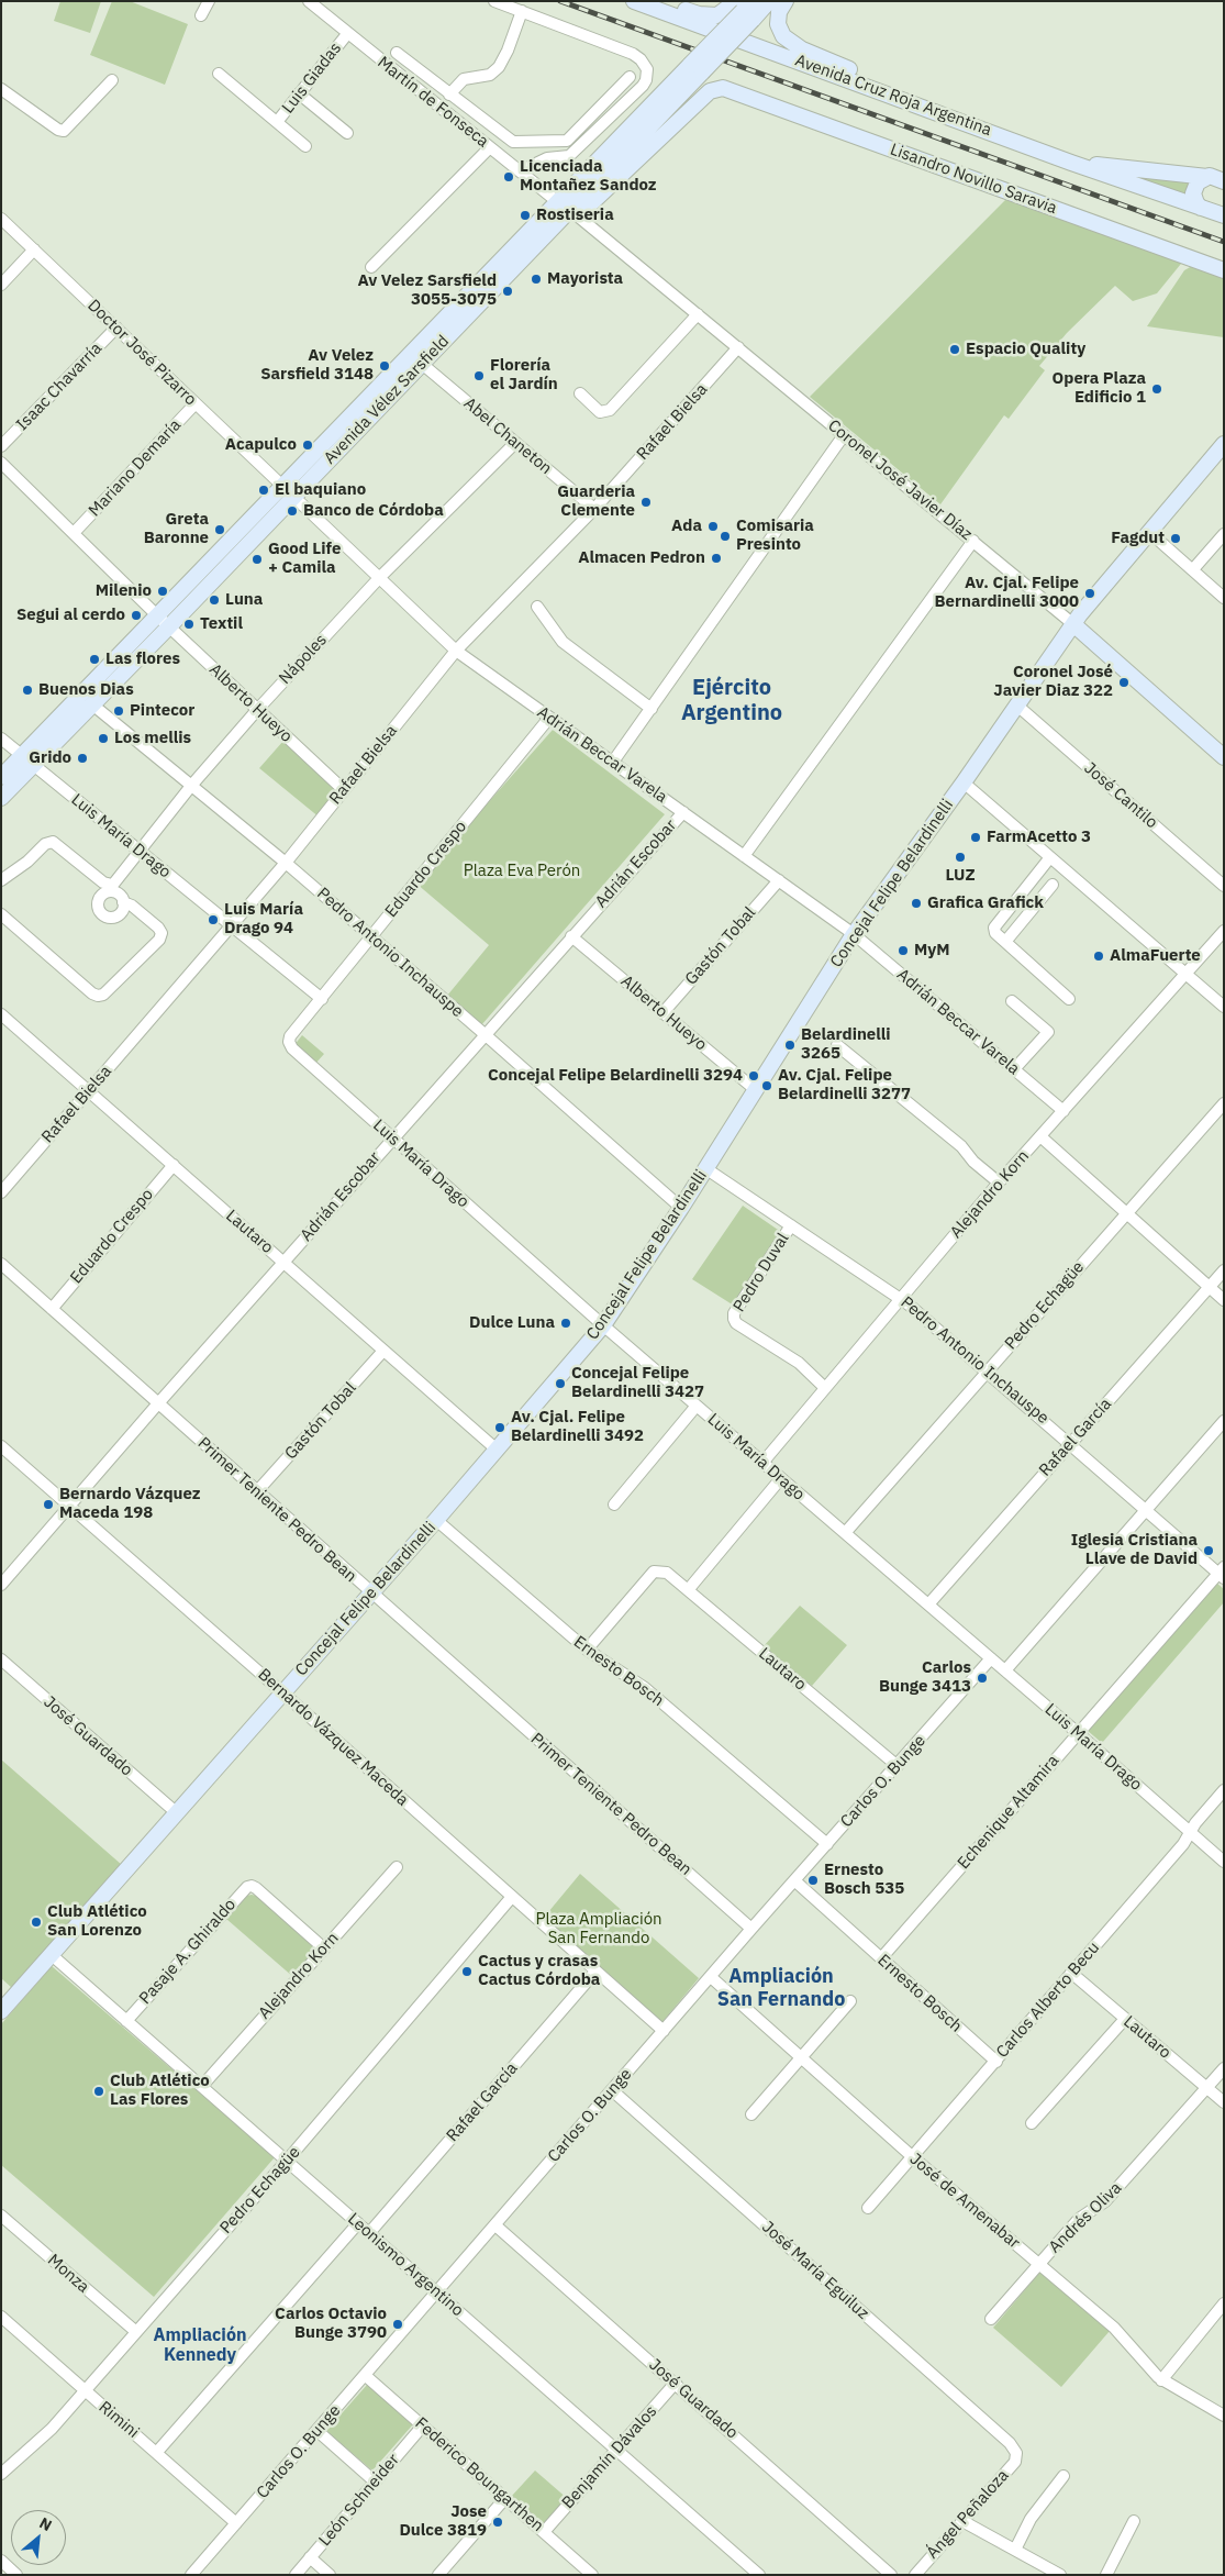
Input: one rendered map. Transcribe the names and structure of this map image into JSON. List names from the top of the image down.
{
  "streets": {
    "main road": [
      "Avenida Cruz Roja Argentina",
      "Lisandro Novillo Saravia",
      "Avenida Vélez Sarsfield",
      "Coronel José Javier Díaz",
      "Concejal Felipe Belardinelli"
    ],
    "street": [
      "Luis Giadas",
      "Martín de Fonseca",
      "Doctor José Pizarro",
      "Isaac Chavarría",
      "Rafael Bielsa",
      "Abel Chaneton",
      "Mariano Demaría",
      "Nápoles",
      "Alberto Hueyo",
      "Adrián Beccar Varela",
      "José Cantilo",
      "Luis María Drago",
      "Adrián Escobar",
      "Eduardo Crespo",
      "Gastón Tobal",
      "Pedro Antonio Inchauspe",
      "Alejandro Korn",
      "Lautaro",
      "Pedro Duval",
      "Pedro Echagüe",
      "Rafael García",
      "Primer Teniente Pedro Bean",
      "Ernesto Bosch",
      "José Guardado",
      "Bernardo Vázquez Maceda",
      "Carlos O. Bunge",
      "Echenique Altamira",
      "Pasaje A. Ghiraldo",
      "Carlos Alberto Becu",
      "José de Amenabar",
      "Andrés Oliva",
      "Leonismo Argentino",
      "José María Eguiluz",
      "Monza",
      "Rimini",
      "Benjamín Dávalos",
      "Federico Boungarthen",
      "León Schneider",
      "Ángel Peñaloza"
    ]
  },
  "crossings": [
    ["Luis Giadas", "Martín de Fonseca"],
    ["Martín de Fonseca", "Lisandro Novillo Saravia"],
    ["Martín de Fonseca", "Avenida Vélez Sarsfield"],
    ["Martín de Fonseca", "Coronel José Javier Díaz"],
    ["Lisandro Novillo Saravia", "Avenida Vélez Sarsfield"],
    ["Lisandro Novillo Saravia", "Coronel José Javier Díaz"],
    ["Doctor José Pizarro", "Isaac Chavarría"],
    ["Doctor José Pizarro", "Avenida Vélez Sarsfield"],
    ["Doctor José Pizarro", "Mariano Demaría"],
    ["Doctor José Pizarro", "Adrián Beccar Varela"],
    ["Avenida Vélez Sarsfield", "Abel Chaneton"],
    ["Avenida Vélez Sarsfield", "Coronel José Javier Díaz"],
    ["Avenida Vélez Sarsfield", "Alberto Hueyo"],
    ["Avenida Vélez Sarsfield", "Adrián Beccar Varela"],
    ["Avenida Vélez Sarsfield", "Luis María Drago"],
    ["Avenida Vélez Sarsfield", "Pedro Antonio Inchauspe"],
    ["Rafael Bielsa", "Abel Chaneton"],
    ["Rafael Bielsa", "Coronel José Javier Díaz"],
    ["Rafael Bielsa", "Alberto Hueyo"],
    ["Rafael Bielsa", "Adrián Beccar Varela"],
    ["Rafael Bielsa", "Luis María Drago"],
    ["Rafael Bielsa", "Pedro Antonio Inchauspe"],
    ["Rafael Bielsa", "Lautaro"],
    ["Abel Chaneton", "Nápoles"],
    ["Mariano Demaría", "Alberto Hueyo"],
    ["Coronel José Javier Díaz", "Concejal Felipe Belardinelli"],
    ["Nápoles", "Alberto Hueyo"],
    ["Nápoles", "Adrián Beccar Varela"],
    ["Nápoles", "Luis María Drago"],
    ["Nápoles", "Pedro Antonio Inchauspe"],
    ["Alberto Hueyo", "Adrián Escobar"],
    ["Alberto Hueyo", "Concejal Felipe Belardinelli"],
    ["Alberto Hueyo", "Gastón Tobal"],
    ["Adrián Beccar Varela", "Adrián Escobar"],
    ["Adrián Beccar Varela", "Eduardo Crespo"],
    ["Adrián Beccar Varela", "Concejal Felipe Belardinelli"],
    ["Adrián Beccar Varela", "Gastón Tobal"],
    ["Adrián Beccar Varela", "Alejandro Korn"],
    ["José Cantilo", "Concejal Felipe Belardinelli"],
    ["Luis María Drago", "Adrián Escobar"],
    ["Luis María Drago", "Eduardo Crespo"],
    ["Luis María Drago", "Concejal Felipe Belardinelli"],
    ["Luis María Drago", "Alejandro Korn"],
    ["Luis María Drago", "Pedro Echagüe"],
    ["Luis María Drago", "Rafael García"],
    ["Luis María Drago", "Carlos O. Bunge"],
    ["Luis María Drago", "Echenique Altamira"],
    ["Luis María Drago", "Carlos Alberto Becu"],
    ["Adrián Escobar", "Pedro Antonio Inchauspe"],
    ["Adrián Escobar", "Lautaro"],
    ["Adrián Escobar", "Primer Teniente Pedro Bean"],
    ["Adrián Escobar", "Bernardo Vázquez Maceda"],
    ["Eduardo Crespo", "Pedro Antonio Inchauspe"],
    ["Eduardo Crespo", "Lautaro"],
    ["Eduardo Crespo", "Primer Teniente Pedro Bean"],
    ["Concejal Felipe Belardinelli", "Pedro Antonio Inchauspe"],
    ["Concejal Felipe Belardinelli", "Lautaro"],
    ["Concejal Felipe Belardinelli", "Primer Teniente Pedro Bean"],
    ["Concejal Felipe Belardinelli", "Ernesto Bosch"],
    ["Concejal Felipe Belardinelli", "José Guardado"],
    ["Concejal Felipe Belardinelli", "Bernardo Vázquez Maceda"],
    ["Concejal Felipe Belardinelli", "Leonismo Argentino"],
    ["Gastón Tobal", "Lautaro"],
    ["Gastón Tobal", "Primer Teniente Pedro Bean"],
    ["Pedro Antonio Inchauspe", "Alejandro Korn"],
    ["Pedro Antonio Inchauspe", "Pedro Duval"],
    ["Pedro Antonio Inchauspe", "Pedro Echagüe"],
    ["Pedro Antonio Inchauspe", "Rafael García"],
    ["Pedro Antonio Inchauspe", "Echenique Altamira"],
    ["Alejandro Korn", "Pedro Duval"],
    ["Alejandro Korn", "Pasaje A. Ghiraldo"],
    ["Alejandro Korn", "Leonismo Argentino"],
    ["Lautaro", "Ernesto Bosch"],
    ["Lautaro", "Carlos O. Bunge"],
    ["Lautaro", "Carlos Alberto Becu"],
    ["Lautaro", "Andrés Oliva"],
    ["Pedro Echagüe", "Bernardo Vázquez Maceda"],
    ["Pedro Echagüe", "Leonismo Argentino"],
    ["Pedro Echagüe", "Monza"],
    ["Pedro Echagüe", "Rimini"],
    ["Rafael García", "Bernardo Vázquez Maceda"],
    ["Rafael García", "Leonismo Argentino"],
    ["Primer Teniente Pedro Bean", "Carlos O. Bunge"],
    ["Ernesto Bosch", "Carlos O. Bunge"],
    ["Ernesto Bosch", "Echenique Altamira"],
    ["Ernesto Bosch", "Carlos Alberto Becu"],
    ["José Guardado", "Carlos O. Bunge"],
    ["José Guardado", "Benjamín Dávalos"],
    ["Bernardo Vázquez Maceda", "Carlos O. Bunge"],
    ["Carlos O. Bunge", "José de Amenabar"],
    ["Carlos O. Bunge", "Leonismo Argentino"],
    ["Carlos O. Bunge", "José María Eguiluz"],
    ["Carlos O. Bunge", "Rimini"],
    ["Carlos O. Bunge", "Federico Boungarthen"],
    ["Pasaje A. Ghiraldo", "Leonismo Argentino"],
    ["Carlos Alberto Becu", "José de Amenabar"],
    ["José de Amenabar", "Andrés Oliva"],
    ["Leonismo Argentino", "Benjamín Dávalos"],
    ["José María Eguiluz", "Ángel Peñaloza"],
    ["Benjamín Dávalos", "Federico Boungarthen"],
    ["Federico Boungarthen", "León Schneider"]
  ],
  "districts": ["Ejército Argentino", "Ampliación San Fernando", "Ampliación Kennedy"],
  "parks": ["Plaza Eva Perón", "Plaza Ampliación San Fernando"],
  "places": [
    "Licenciada Montañez Sandoz",
    "Rostiseria",
    "Mayorista",
    "Av Velez Sarsfield 3055-3075",
    "Espacio Quality",
    "Av Velez Sarsfield 3148",
    "Florería el Jardín",
    "Opera Plaza Edificio 1",
    "Acapulco",
    "El baquiano",
    "Guarderia Clemente",
    "Banco de Córdoba",
    "Ada",
    "Greta Baronne",
    "Comisaria Presinto",
    "Fagdut",
    "Almacen Pedron",
    "Good Life + Camila",
    "Milenio",
    "Av. Cjal. Felipe Bernardinelli 3000",
    "Luna",
    "Segui al cerdo",
    "Textil",
    "Las flores",
    "Coronel José Javier Diaz 322",
    "Buenos Dias",
    "Pintecor",
    "Los mellis",
    "Grido",
    "FarmAcetto 3",
    "LUZ",
    "Grafica Grafick",
    "Luis María Drago 94",
    "MyM",
    "AlmaFuerte",
    "Belardinelli 3265",
    "Concejal Felipe Belardinelli 3294",
    "Av. Cjal. Felipe Belardinelli 3277",
    "Dulce Luna",
    "Concejal Felipe Belardinelli 3427",
    "Av. Cjal. Felipe Belardinelli 3492",
    "Bernardo Vázquez Maceda 198",
    "Iglesia Cristiana Llave de David",
    "Carlos Bunge 3413",
    "Ernesto Bosch 535",
    "Club Atlético San Lorenzo",
    "Cactus y crasas Cactus Córdoba",
    "Club Atlético Las Flores",
    "Carlos Octavio Bunge 3790",
    "Jose Dulce 3819"
  ],
  "north": "top right"
}
